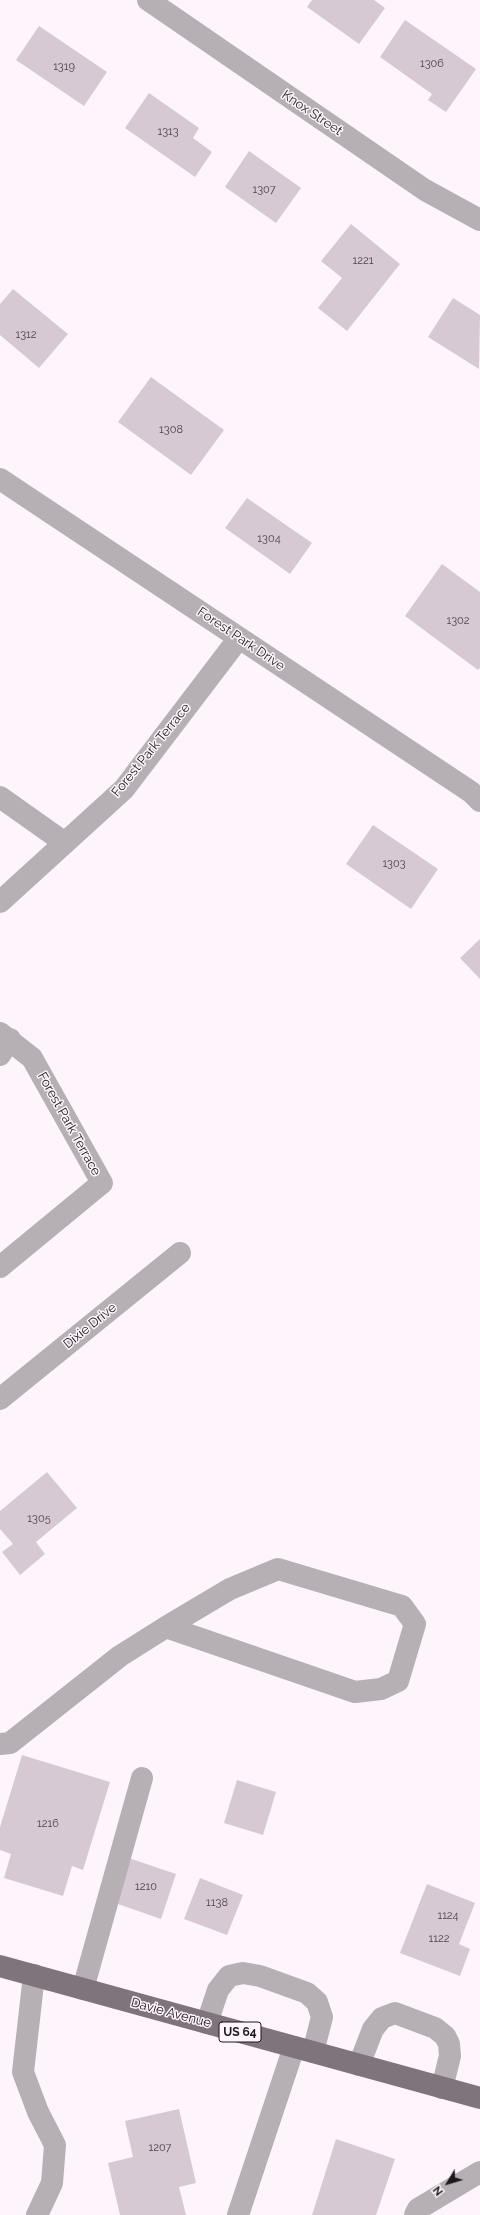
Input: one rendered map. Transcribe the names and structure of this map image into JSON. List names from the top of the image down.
{
  "streets": {
    "main road": ["Davie Avenue", "US 64"],
    "street": [
      "Knox Street",
      "Forest Park Drive",
      "Forest Park Terrace",
      "Dixie Drive"
    ]
  },
  "crossings": [
    ["Forest Park Drive", "Forest Park Terrace"]
  ],
  "house_numbers": [
    "1306",
    "1319",
    "1313",
    "1307",
    "1221",
    "1312",
    "1308",
    "1304",
    "1302",
    "1303",
    "1305",
    "1216",
    "1210",
    "1138",
    "1124",
    "1122",
    "1207"
  ],
  "north": "bottom left"
}
